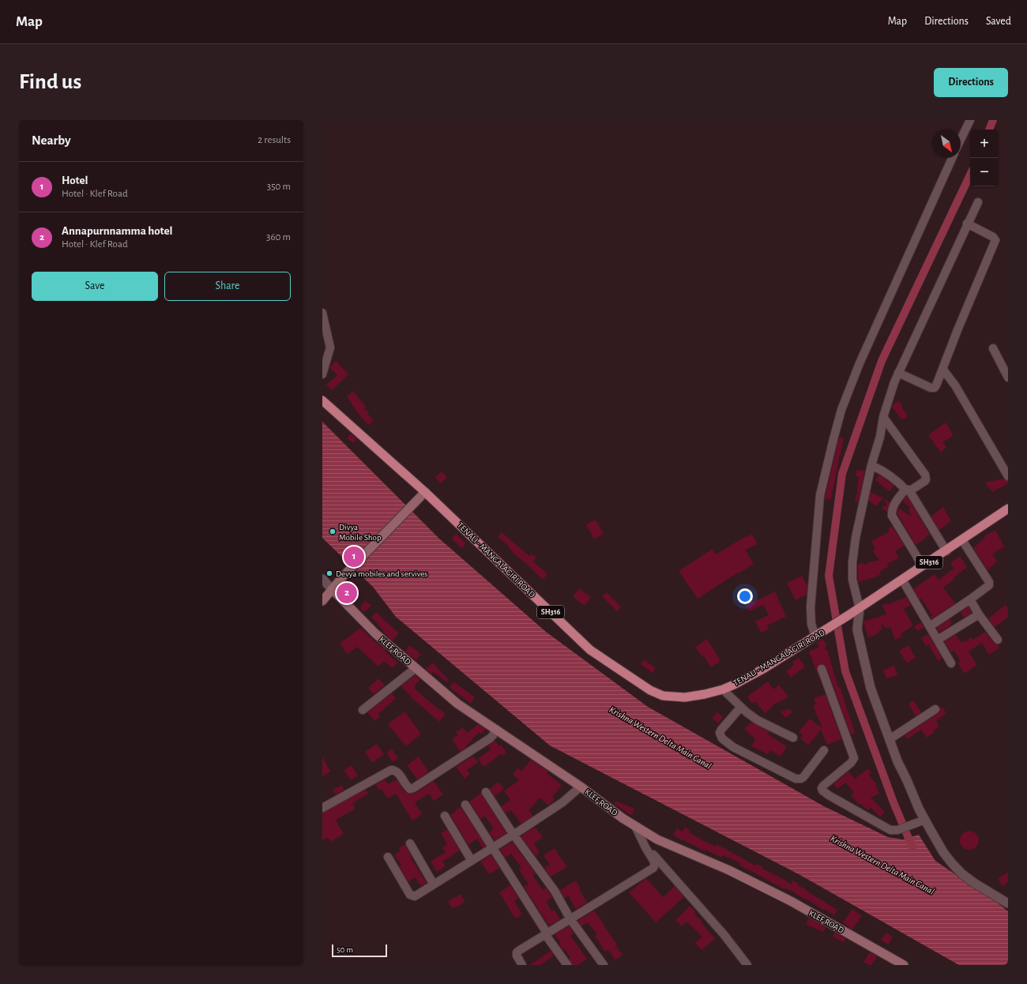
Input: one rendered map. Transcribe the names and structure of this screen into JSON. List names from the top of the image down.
{
  "streets": {
    "main road": ["TENALI - MANGALAGIRI ROAD", "SH316", "KLEF ROAD"]
  },
  "water": ["Krishna Western Delta Main Canal"],
  "places": ["Divya Mobile Shop", "Devya mobiles and servives"],
  "scale_bar": "50 m",
  "north": "bottom right",
  "page": {
    "header": "Map",
    "nav": ["Map", "Directions", "Saved"],
    "buttons": [
      "Directions",
      ["Save", "Share"]
    ],
    "title": "Find us",
    "heading": ["Nearby", "2 results"],
    "map_buttons": ["+", "−"],
    "list": [
      {
        "mark": "1",
        "name": "Hotel",
        "note": "Hotel · Klef Road",
        "value": "350 m"
      },
      {
        "mark": "2",
        "name": "Annapurnnamma hotel",
        "note": "Hotel · Klef Road",
        "value": "360 m"
      }
    ],
    "pins": ["1", "2"],
    "scale": "50 m"
  }
}
